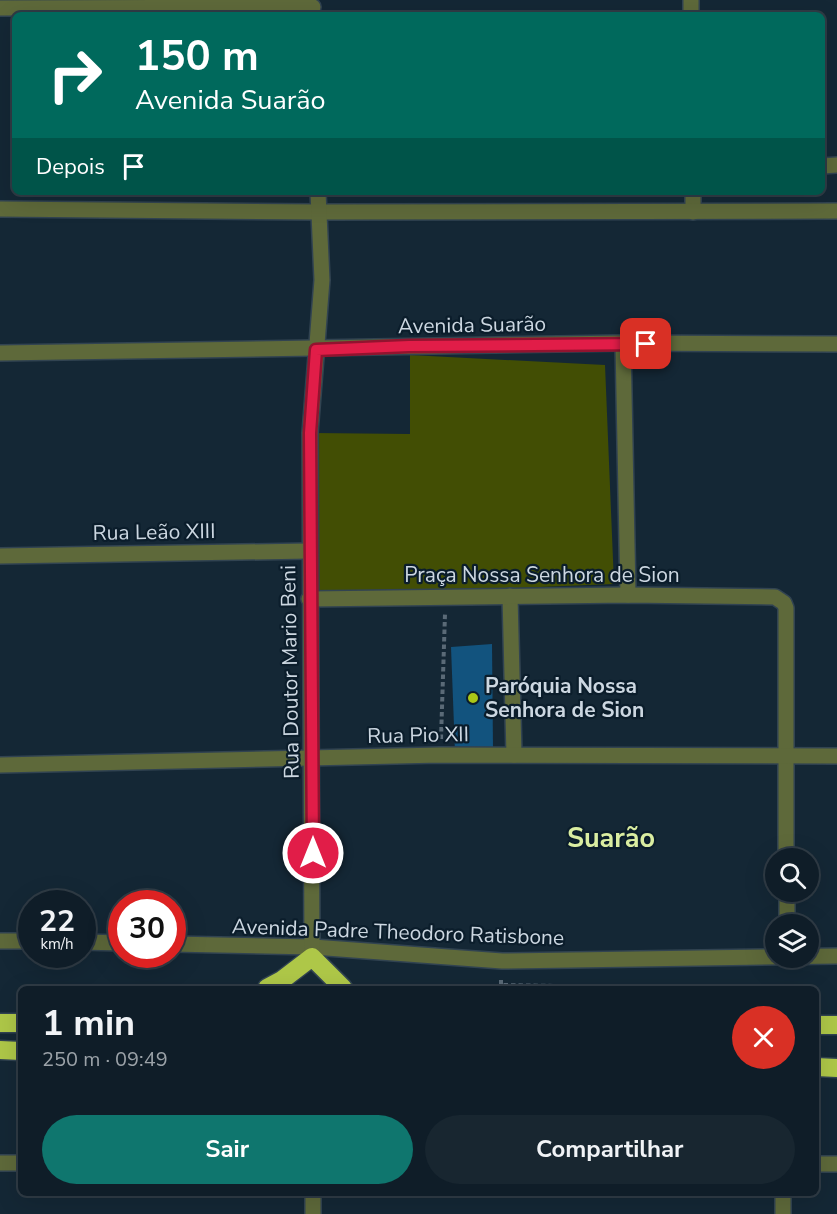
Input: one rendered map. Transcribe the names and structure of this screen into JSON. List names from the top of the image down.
{
  "streets": {
    "street": [
      "Avenida Suarão",
      "Rua Leão XIII",
      "Praça Nossa Senhora de Sion",
      "Rua Doutor Mario Beni",
      "Rua Pio XII",
      "Avenida Padre Theodoro Ratisbone"
    ]
  },
  "crossings": [
    ["Avenida Suarão", "Rua Doutor Mario Beni"],
    ["Rua Leão XIII", "Rua Doutor Mario Beni"],
    ["Praça Nossa Senhora de Sion", "Rua Doutor Mario Beni"],
    ["Praça Nossa Senhora de Sion", "Rua Pio XII"],
    ["Rua Doutor Mario Beni", "Rua Pio XII"],
    ["Rua Doutor Mario Beni", "Avenida Padre Theodoro Ratisbone"]
  ],
  "districts": ["Suarão"],
  "places": ["Paróquia Nossa Senhora de Sion"],
  "page": {
    "turn": ["150 m", "Avenida Suarão"],
    "then": "Depois",
    "speed": "22 km/h",
    "limit": "30",
    "heading": ["1 min", "250 m · 09:49"],
    "buttons": ["Sair", "Compartilhar"]
  }
}
